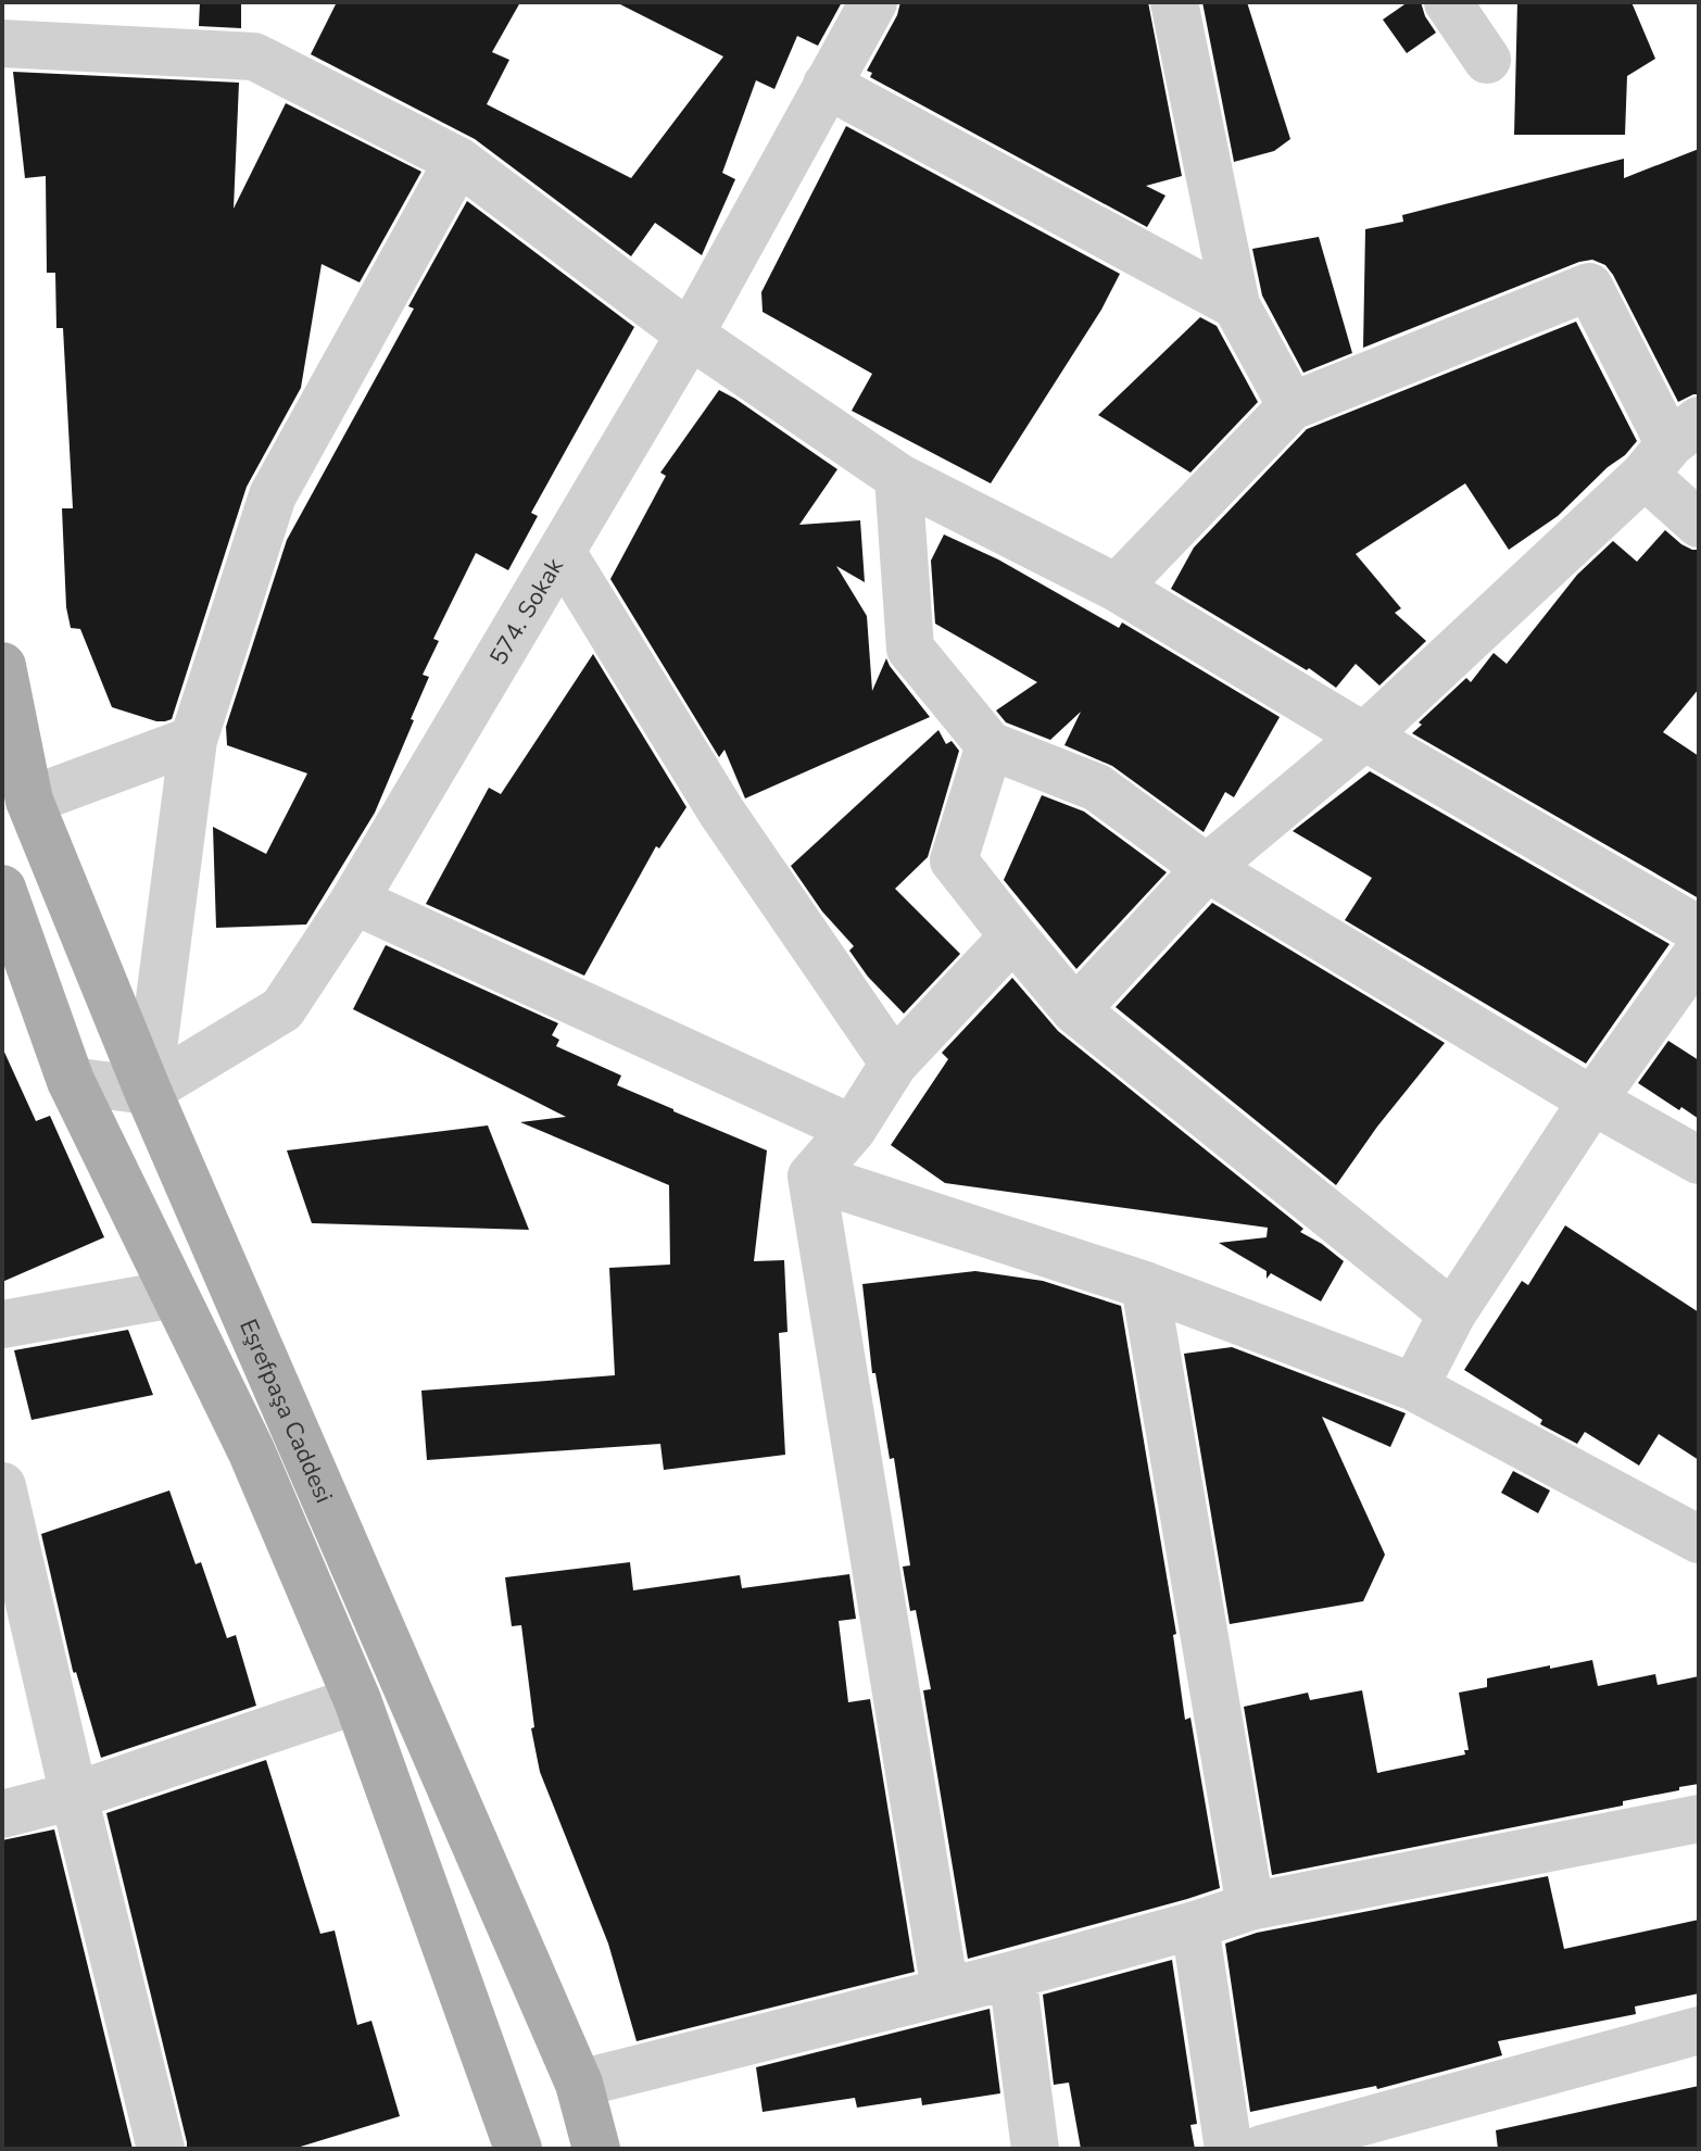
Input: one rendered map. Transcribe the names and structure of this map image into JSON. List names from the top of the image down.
{
  "streets": {
    "main road": ["Eşrefpaşa Caddesi"],
    "street": ["574. Sokak"]
  },
  "crossings": [
    ["574. Sokak", "Eşrefpaşa Caddesi"]
  ]
}
